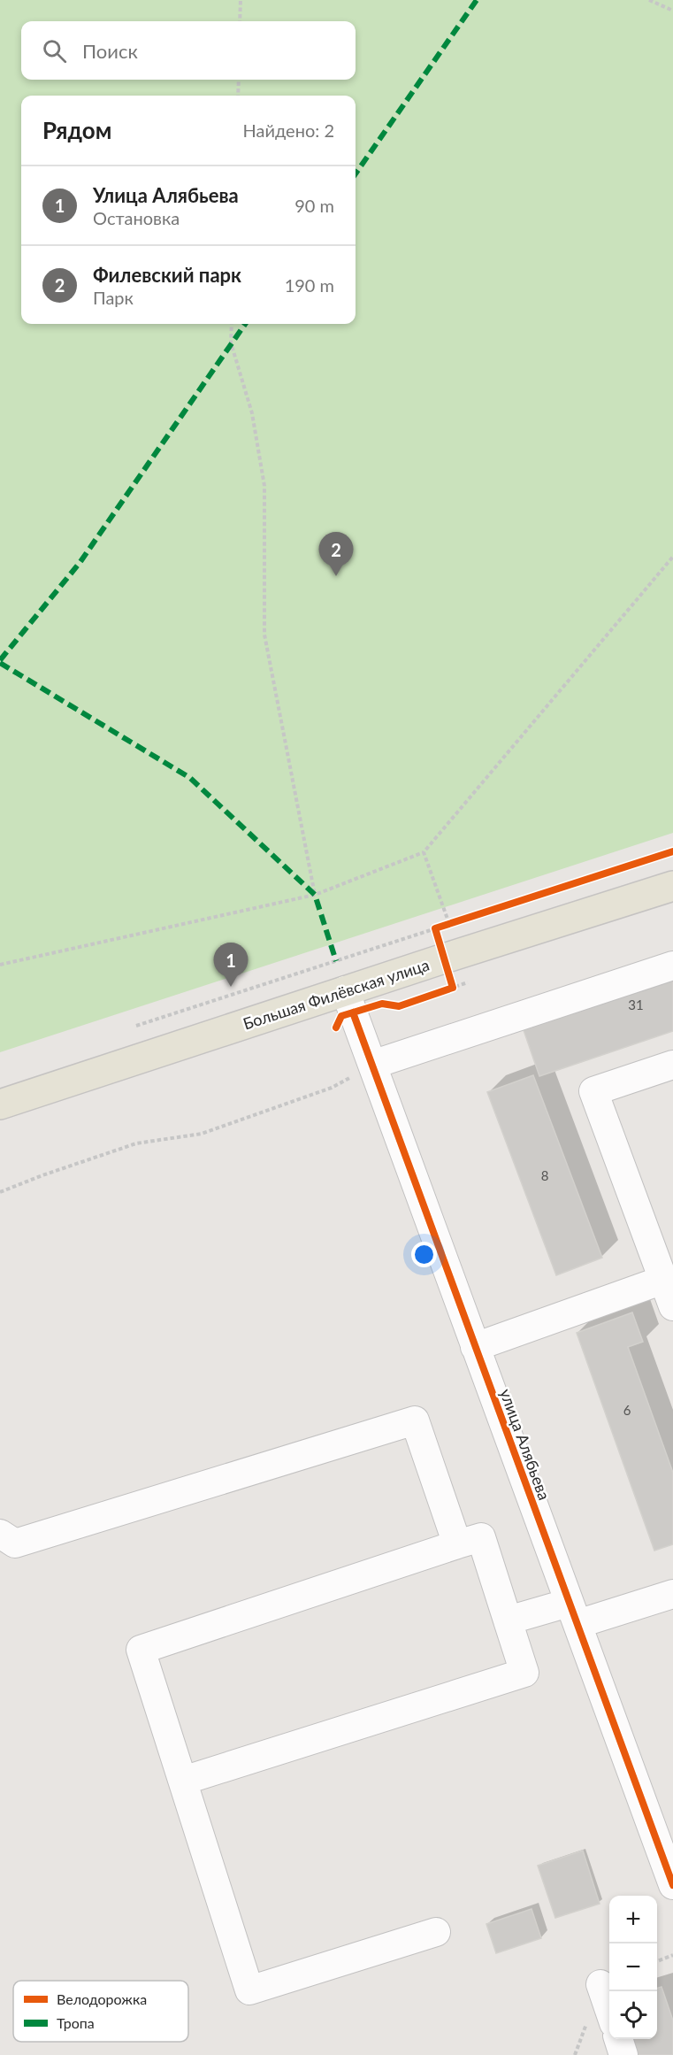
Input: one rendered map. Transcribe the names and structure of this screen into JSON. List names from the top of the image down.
{
  "streets": {
    "main road": ["Большая Филёвская улица"],
    "street": ["улица Алябьева"]
  },
  "crossings": [
    ["Большая Филёвская улица", "улица Алябьева"]
  ],
  "house_numbers": ["31", "8", "6"],
  "legend": ["Велодорожка", "Тропа"],
  "page": {
    "search": "Поиск",
    "heading": ["Рядом", "Найдено: 2"],
    "list": [
      {
        "mark": "1",
        "name": "Улица Алябьева",
        "note": "Остановка",
        "value": "90 m"
      },
      {
        "mark": "2",
        "name": "Филевский парк",
        "note": "Парк",
        "value": "190 m"
      }
    ],
    "pins": ["2", "1"],
    "map_buttons": ["+", "−"]
  }
}
